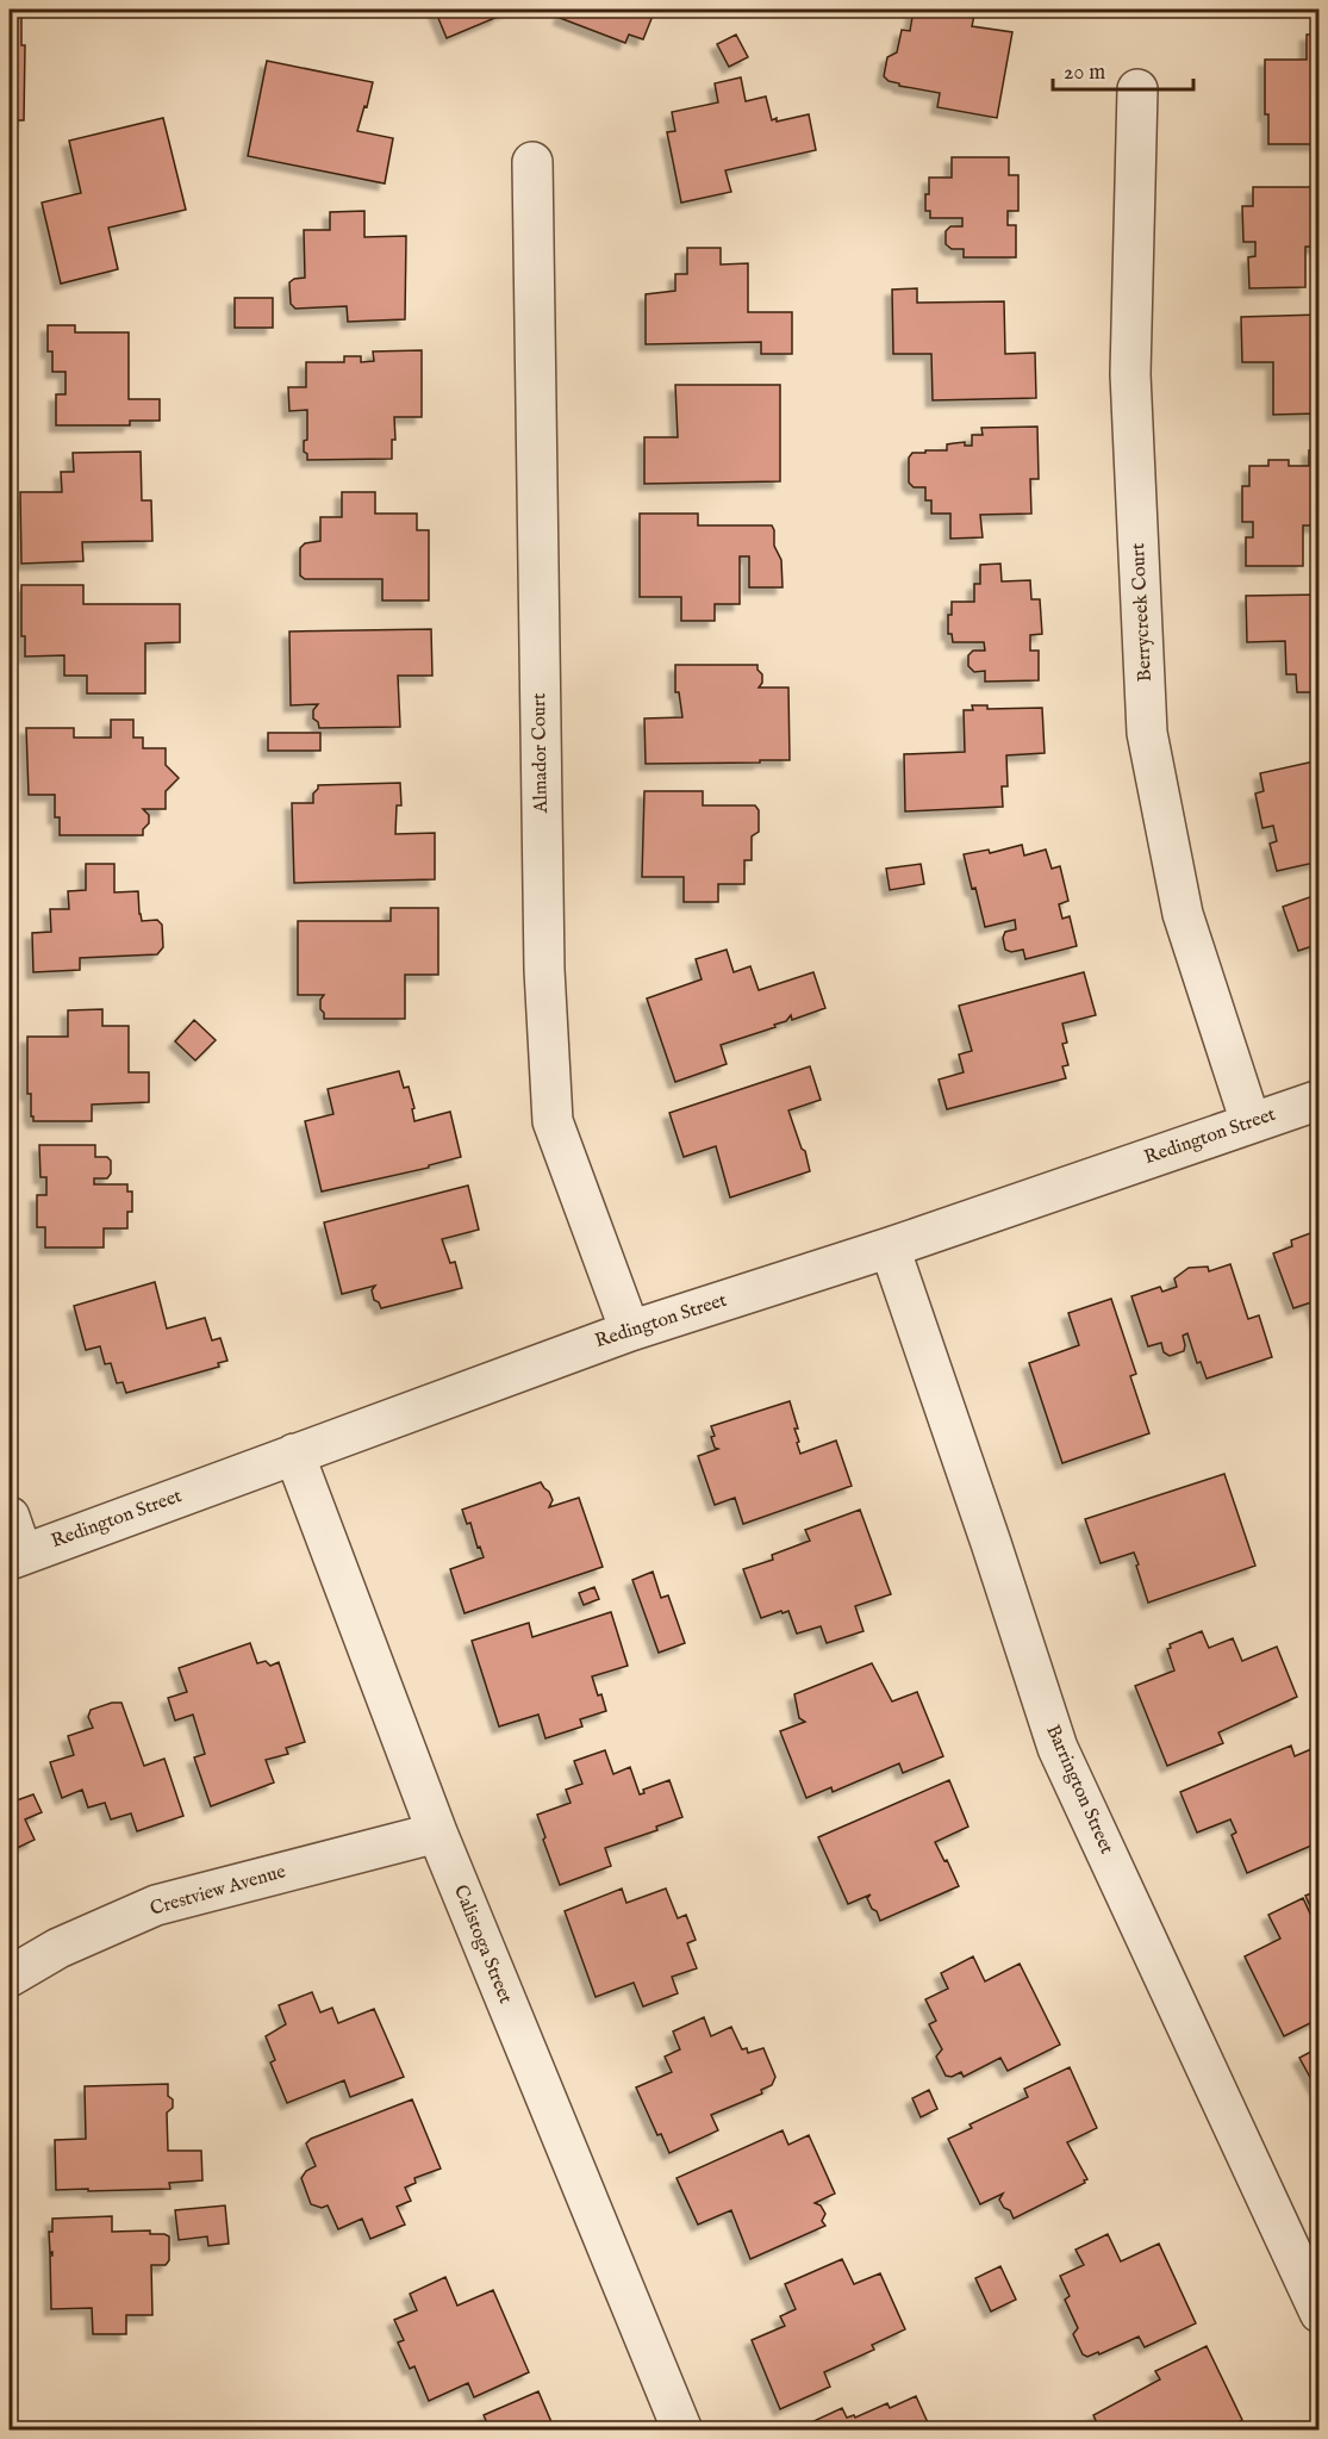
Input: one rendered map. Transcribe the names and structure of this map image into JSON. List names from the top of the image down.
{
  "streets": {
    "street": [
      "Berrycreek Court",
      "Almador Court",
      "Redington Street",
      "Barrington Street",
      "Crestview Avenue",
      "Calistoga Street"
    ]
  },
  "crossings": [
    ["Berrycreek Court", "Redington Street"],
    ["Almador Court", "Redington Street"],
    ["Redington Street", "Barrington Street"],
    ["Redington Street", "Calistoga Street"],
    ["Crestview Avenue", "Calistoga Street"]
  ],
  "scale_bar": "20 m"
}
